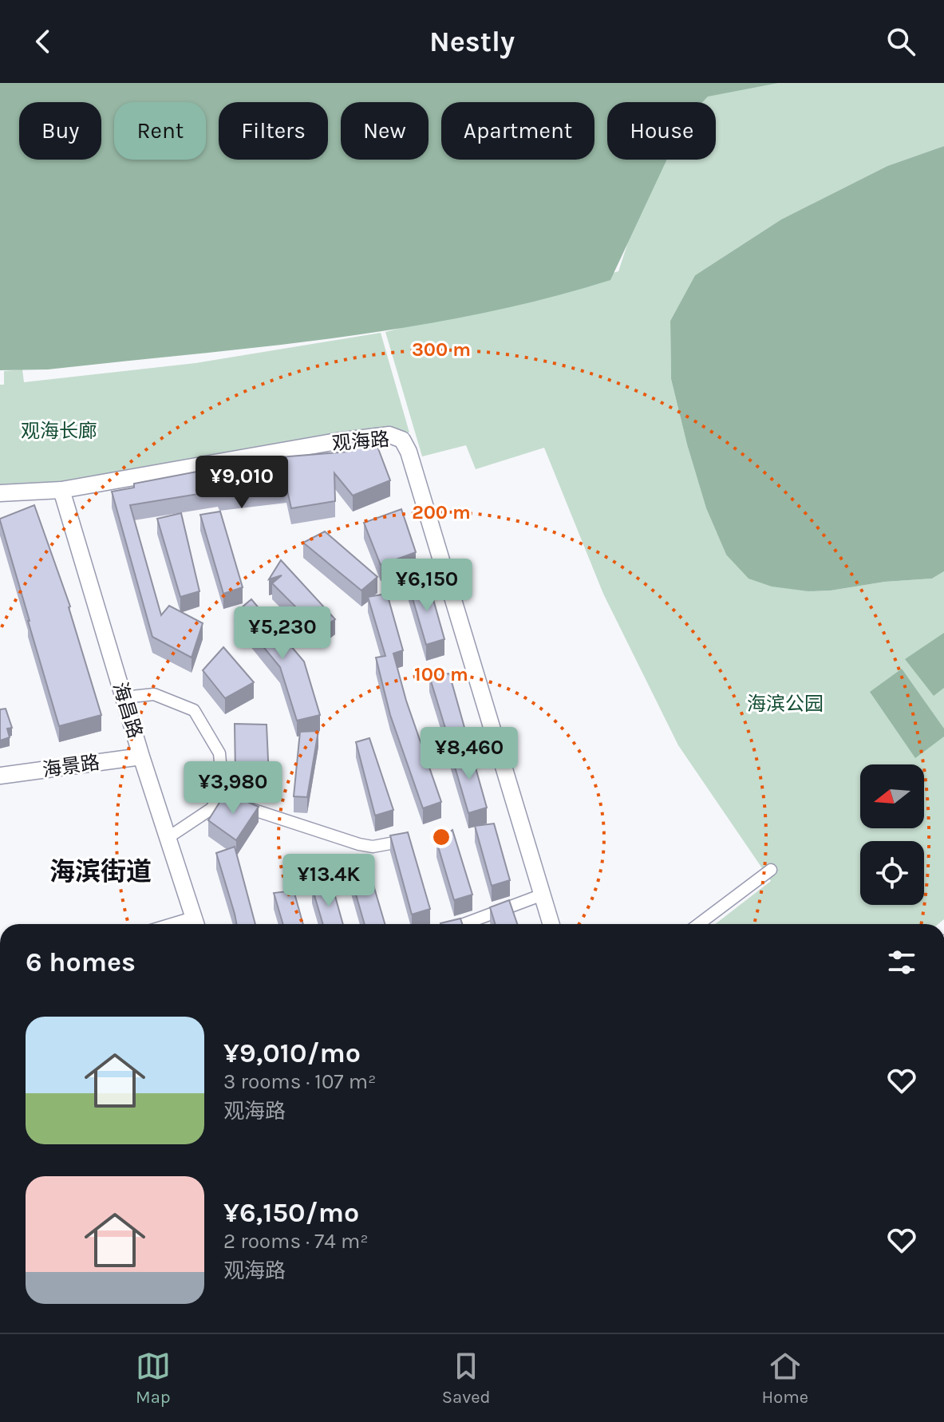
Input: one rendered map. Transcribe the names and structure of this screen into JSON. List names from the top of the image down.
{
  "streets": {
    "street": ["观海路", "海昌路", "海景路"]
  },
  "crossings": [
    ["观海路", "海昌路"],
    ["海昌路", "海景路"]
  ],
  "districts": ["海滨街道"],
  "parks": ["观海长廊", "海滨公园"],
  "north": "left",
  "page": {
    "header": "Nestly",
    "chip": [
      "Buy",
      "Rent",
      "Filters",
      "New",
      "Apartment",
      "House"
    ],
    "price": [
      "¥9,010",
      "¥6,150",
      "¥5,230",
      "¥8,460",
      "¥3,980",
      "¥13.4K"
    ],
    "heading": "6 homes",
    "list": [
      {
        "name": "¥9,010/mo",
        "note": "3 rooms · 107 m² · 观海路"
      },
      {
        "name": "¥6,150/mo",
        "note": "2 rooms · 74 m² · 观海路"
      }
    ],
    "tabs": ["Map", "Saved", "Home"]
  },
  "rings": ["300 m", "200 m", "100 m"]
}
